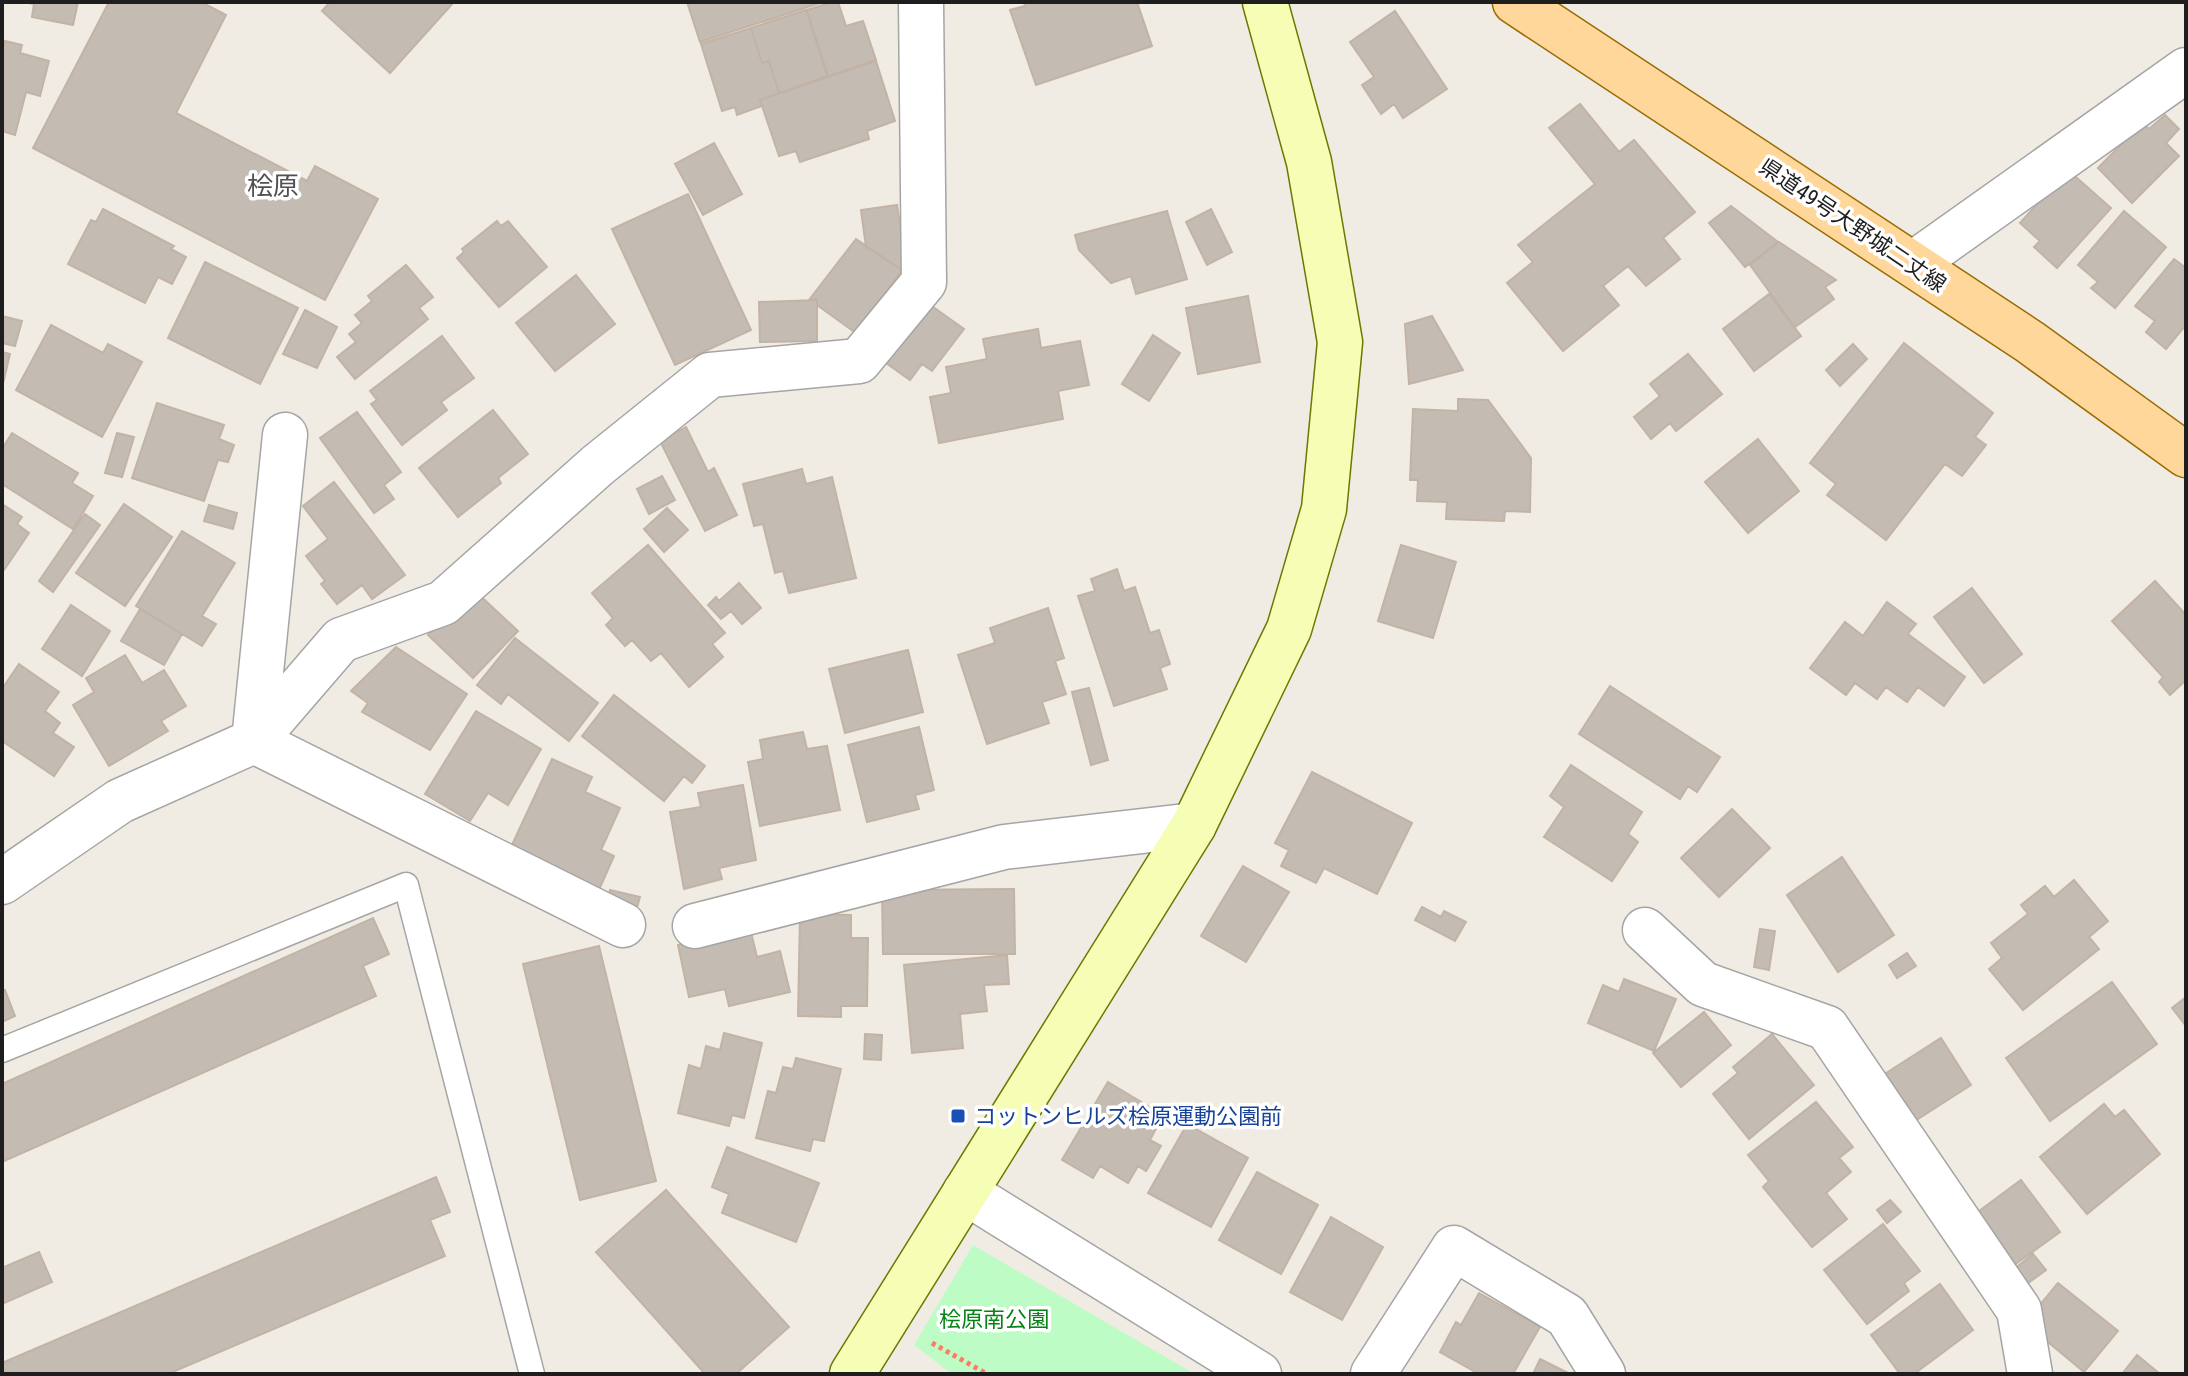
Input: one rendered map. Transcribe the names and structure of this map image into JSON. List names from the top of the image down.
{
  "streets": {
    "main road": ["県道49号大野城二丈線"]
  },
  "districts": ["桧原"],
  "parks": ["桧原南公園"],
  "places": {
    "transit": ["コットンヒルズ桧原運動公園前"]
  }
}
